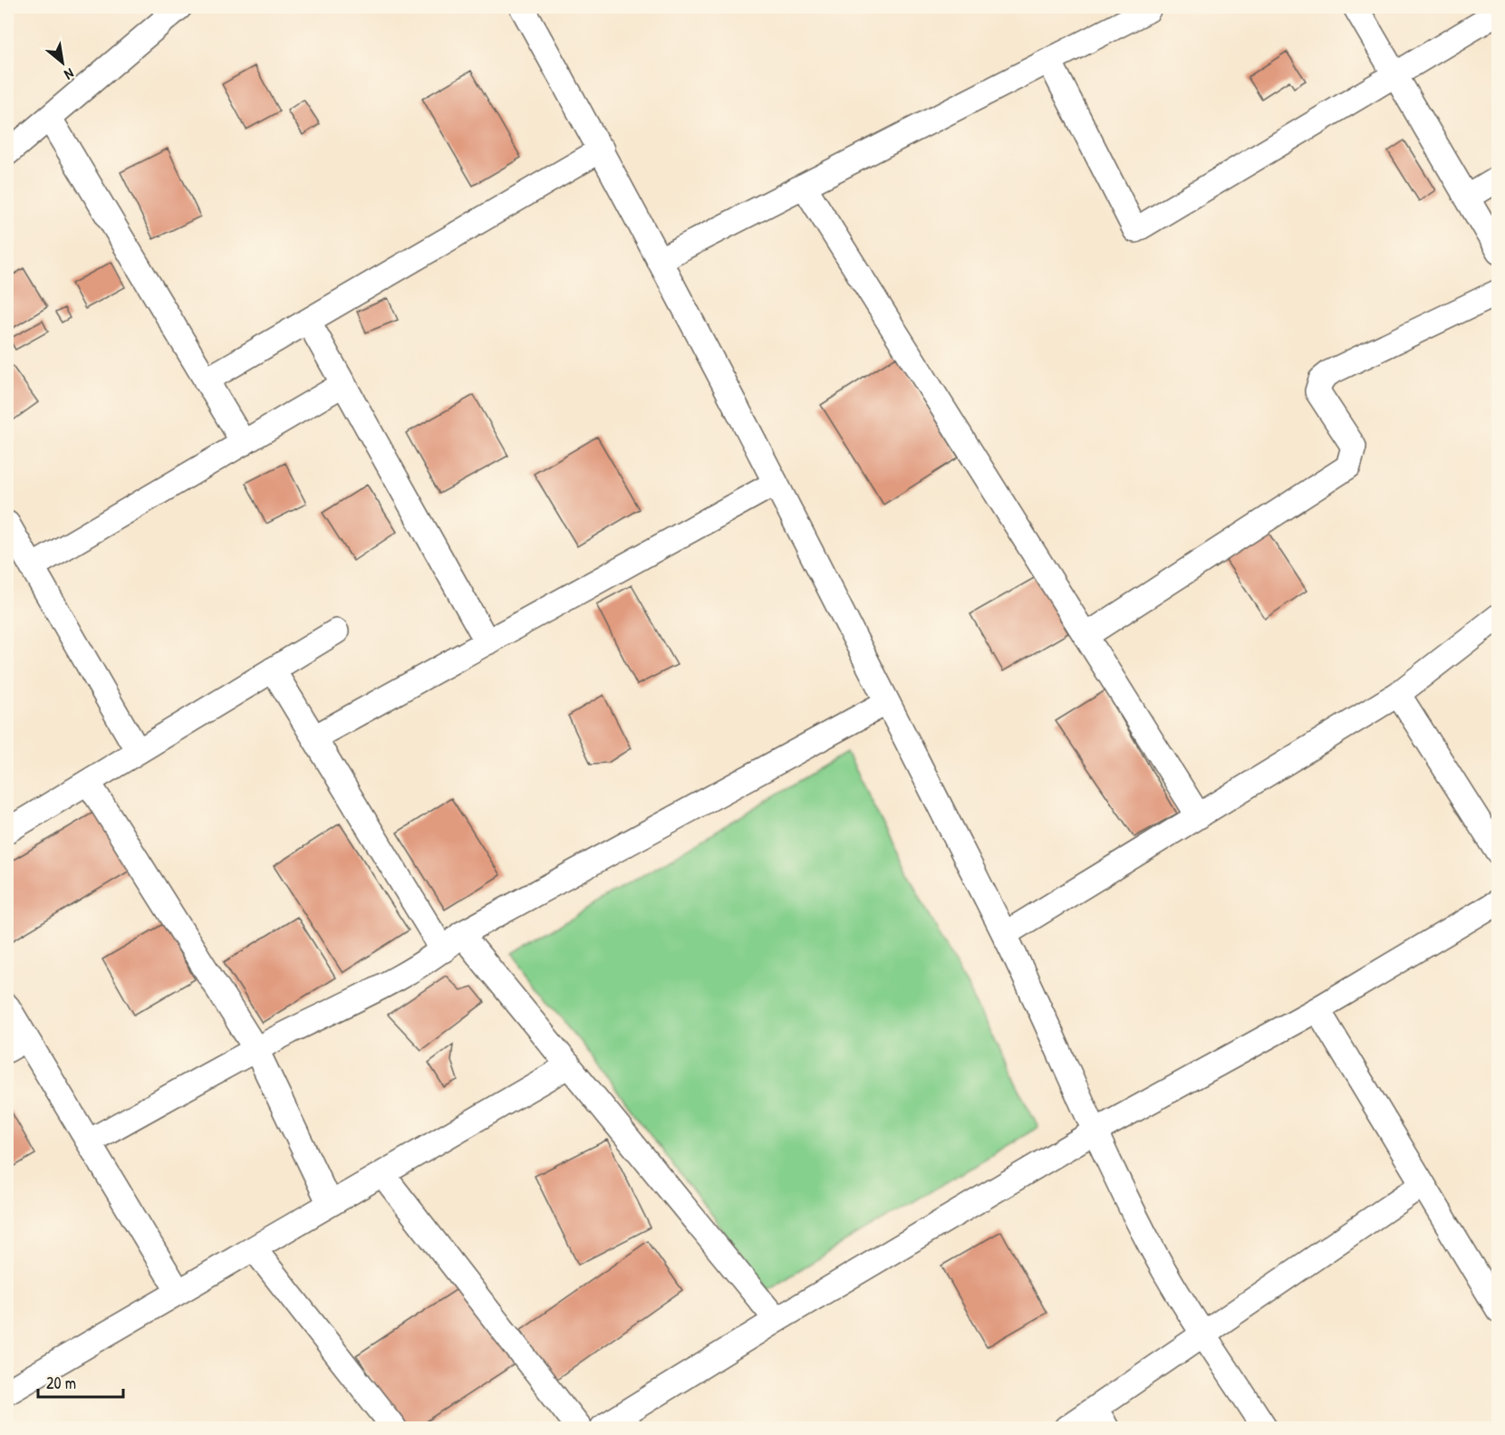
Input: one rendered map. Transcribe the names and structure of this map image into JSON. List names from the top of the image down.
{
  "scale_bar": "20 m",
  "north": "bottom right"
}
